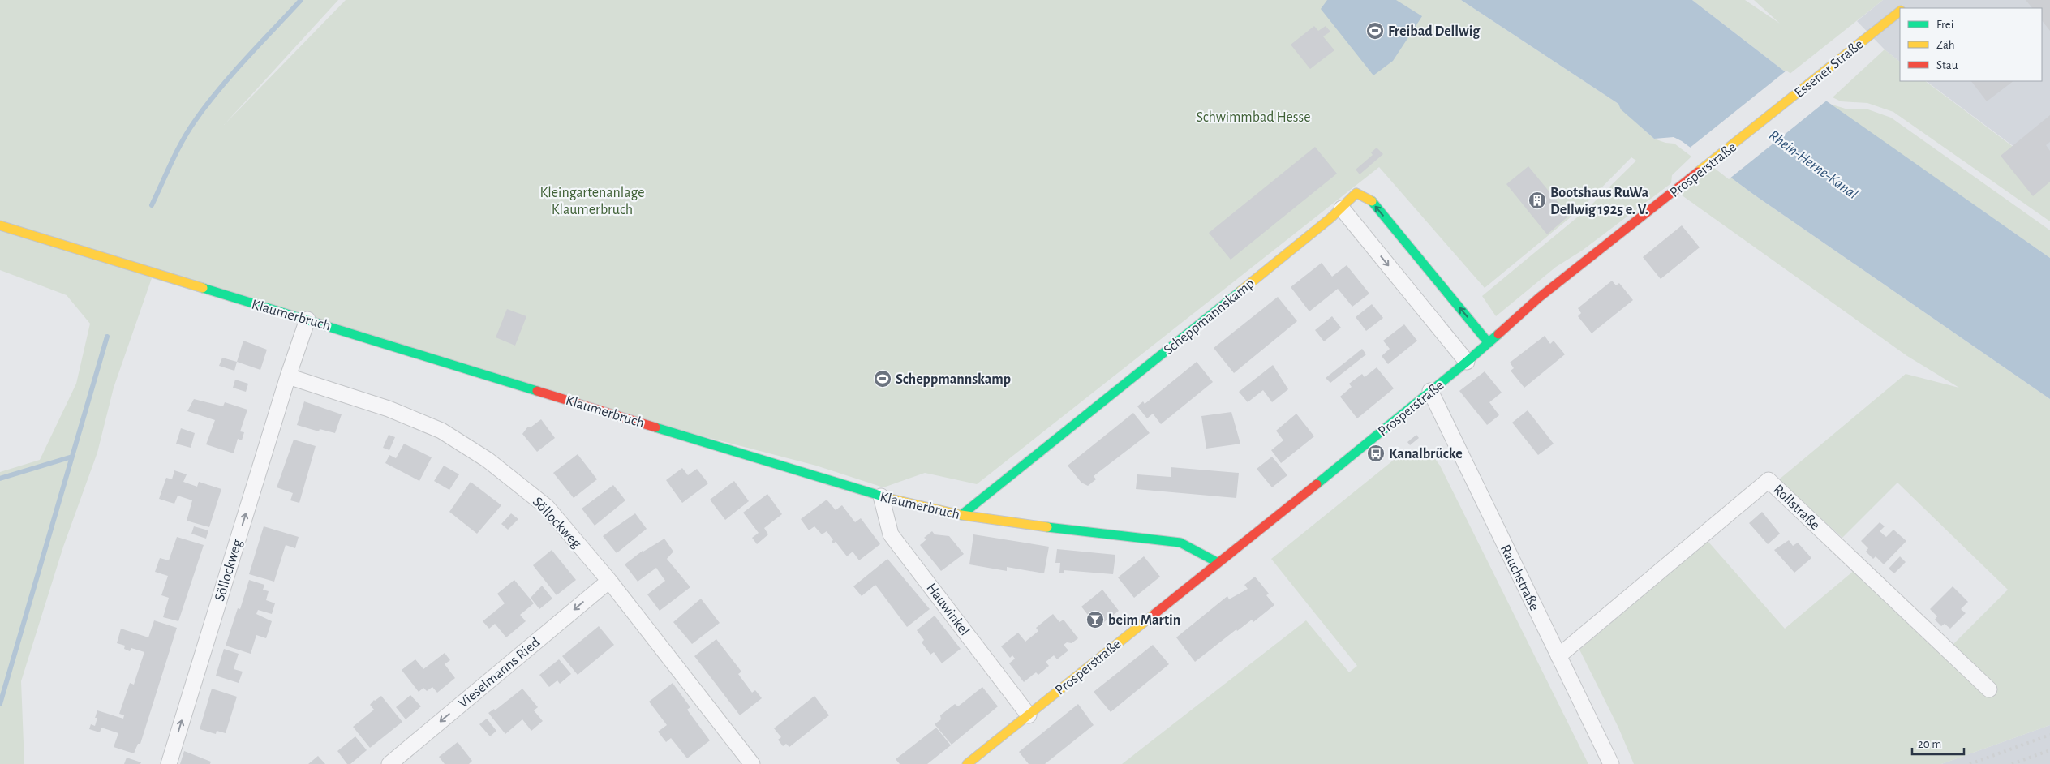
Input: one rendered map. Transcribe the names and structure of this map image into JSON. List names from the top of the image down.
{
  "streets": {
    "street": [
      "Essener Straße",
      "Prosperstraße",
      "Klaumerbruch",
      "Scheppmannskamp",
      "Rollstraße",
      "Söllockweg",
      "Rauchstraße",
      "Hauwinkel",
      "Vieselmanns Ried"
    ]
  },
  "crossings": [
    ["Essener Straße", "Prosperstraße"],
    ["Prosperstraße", "Klaumerbruch"],
    ["Prosperstraße", "Scheppmannskamp"],
    ["Prosperstraße", "Rauchstraße"],
    ["Prosperstraße", "Hauwinkel"],
    ["Klaumerbruch", "Scheppmannskamp"],
    ["Klaumerbruch", "Söllockweg"],
    ["Klaumerbruch", "Hauwinkel"],
    ["Rollstraße", "Rauchstraße"],
    ["Söllockweg", "Vieselmanns Ried"]
  ],
  "one_way": ["Söllockweg", "Vieselmanns Ried"],
  "water": ["Rhein-Herne-Kanal"],
  "parks": ["Schwimmbad Hesse", "Kleingartenanlage Klaumerbruch"],
  "places": {
    "sports": ["Freibad Dellwig", "Scheppmannskamp"],
    "building": ["Bootshaus RuWa Dellwig 1925 e. V."],
    "bus stop": ["Kanalbrücke"],
    "bar": ["beim Martin"]
  },
  "legend": ["Frei", "Zäh", "Stau"],
  "scale_bar": "20 m"
}
